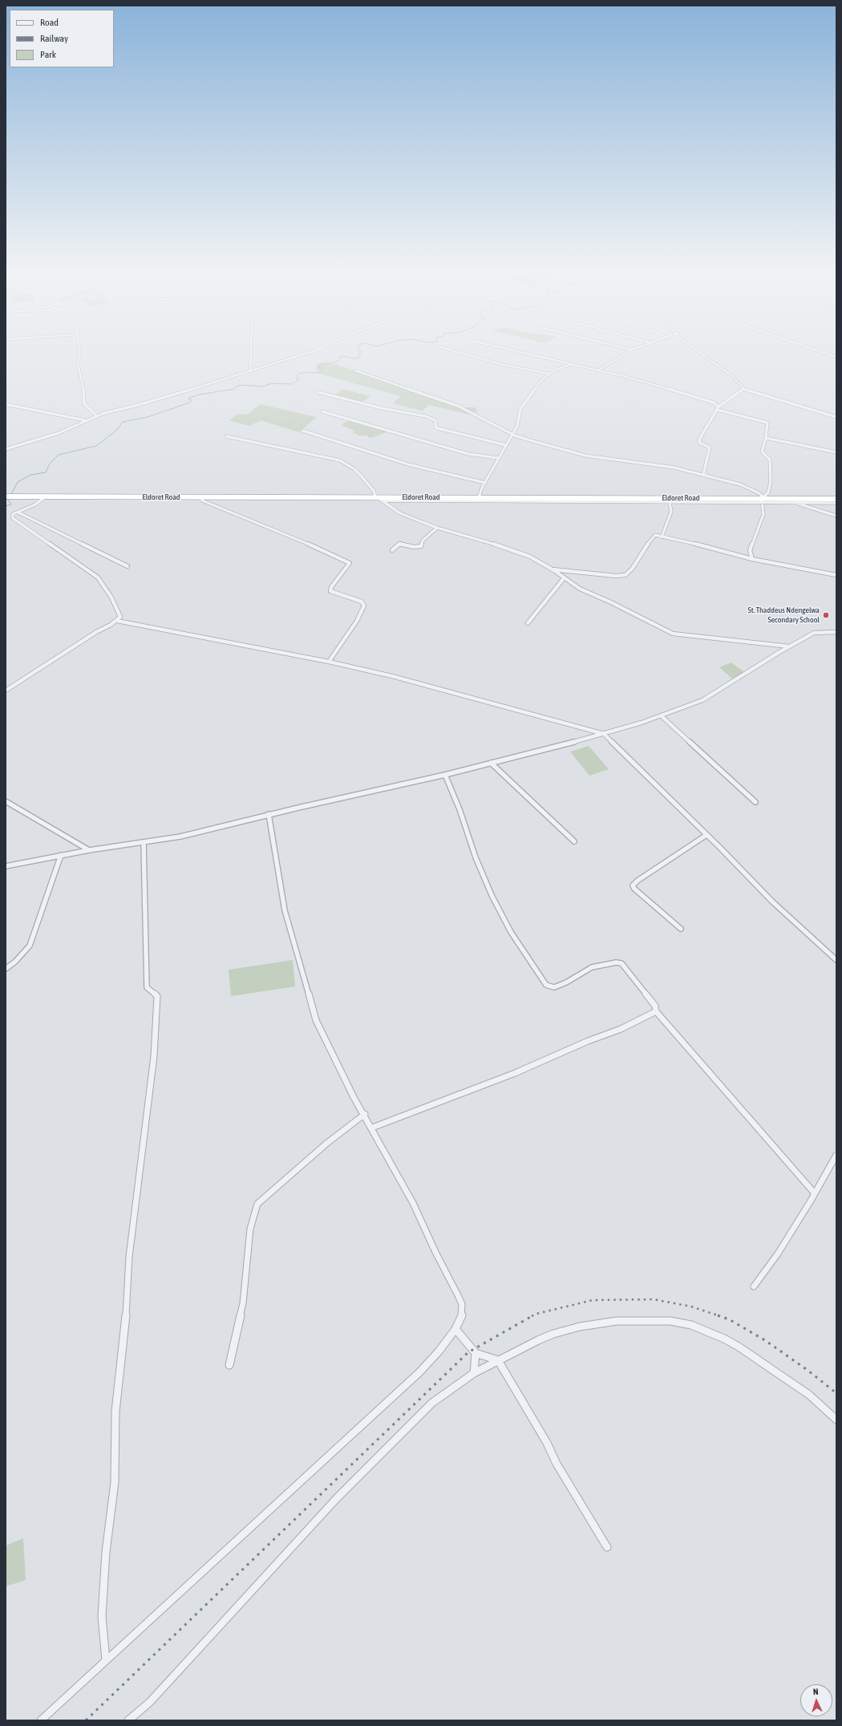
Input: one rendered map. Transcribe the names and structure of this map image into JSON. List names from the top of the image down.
{
  "streets": {
    "highway": ["Eldoret Road"]
  },
  "places": ["St. Thaddeus Ndengelwa Secondary School"],
  "legend": ["Road", "Railway", "Park"],
  "north": "top"
}
